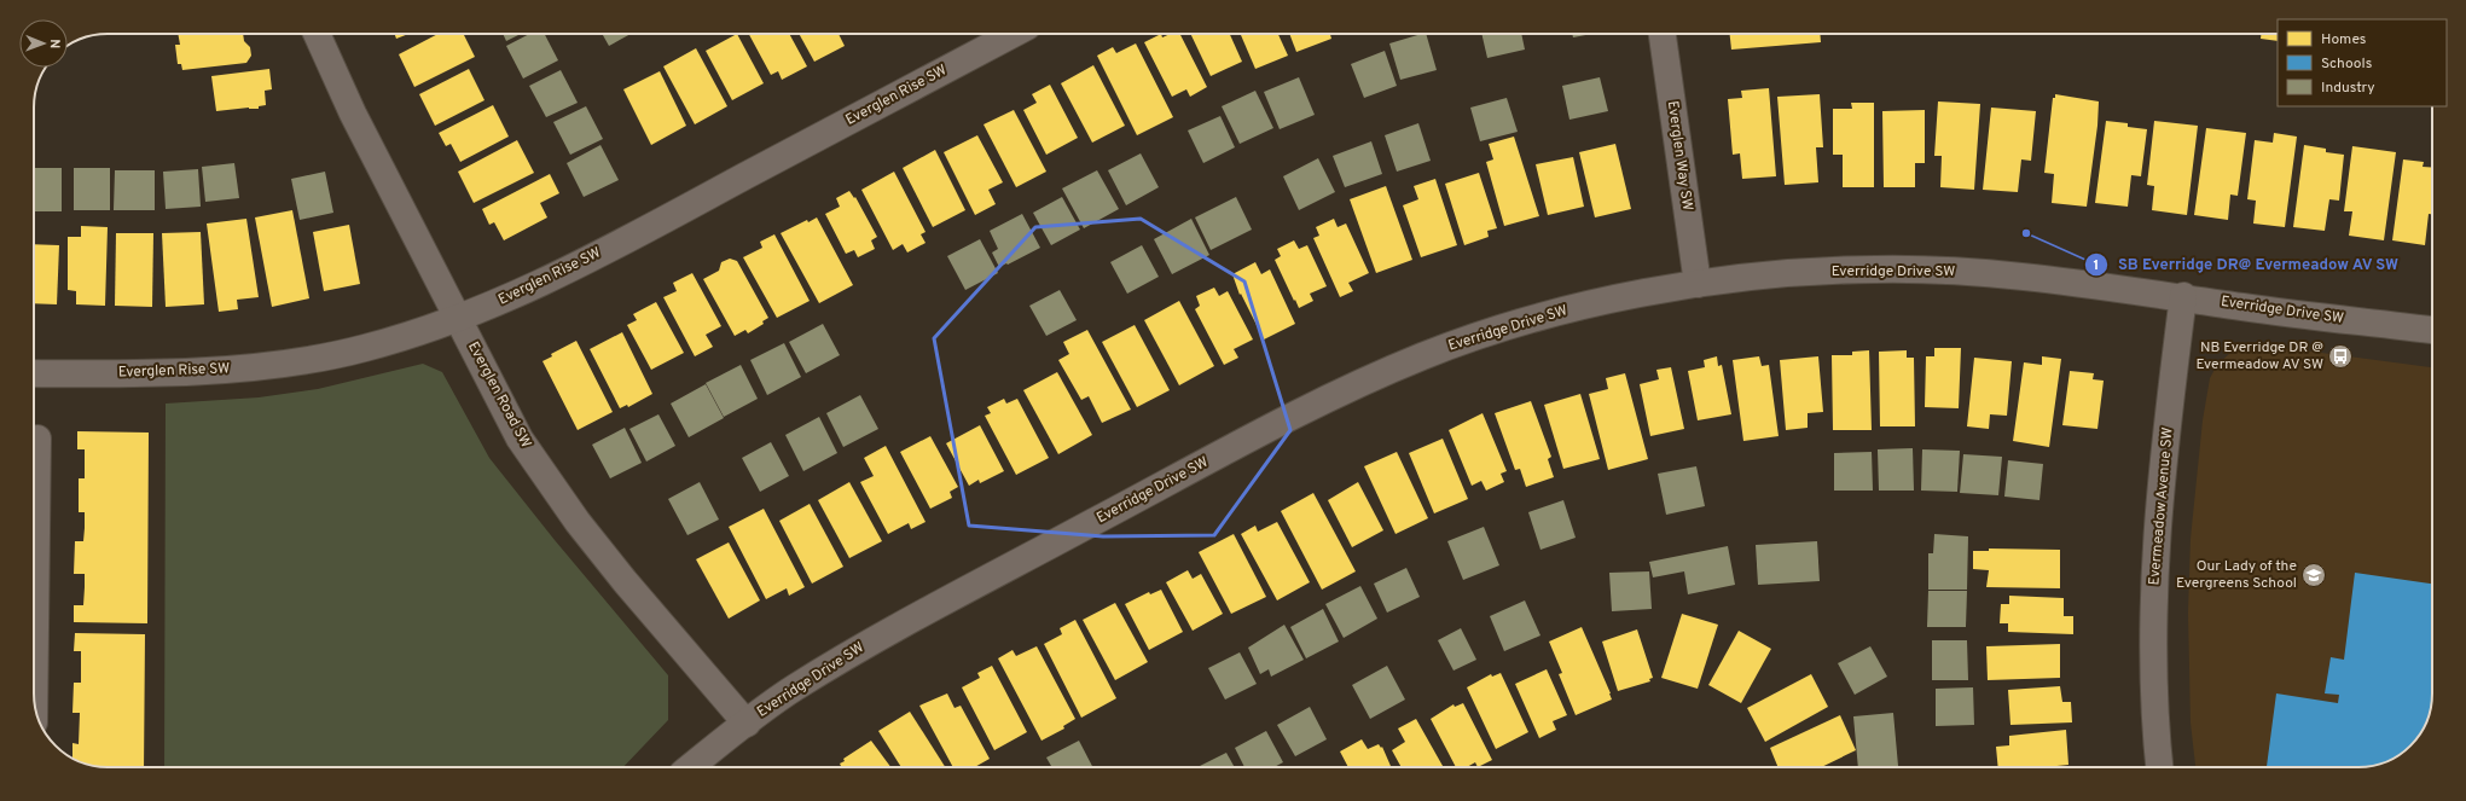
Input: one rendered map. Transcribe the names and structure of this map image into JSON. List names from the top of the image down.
{
  "streets": {
    "street": [
      "Everglen Rise SW",
      "Everglen Way SW",
      "Everridge Drive SW",
      "Everglen Road SW",
      "Evermeadow Avenue SW"
    ]
  },
  "crossings": [
    ["Everglen Rise SW", "Everglen Road SW"],
    ["Everglen Way SW", "Everridge Drive SW"],
    ["Everridge Drive SW", "Everglen Road SW"],
    ["Everridge Drive SW", "Evermeadow Avenue SW"]
  ],
  "places": {
    "other": ["SB Everridge DR@ Evermeadow AV SW"],
    "bus stop": ["NB Everridge DR @ Evermeadow AV SW"],
    "school or university": ["Our Lady of the Evergreens School"]
  },
  "legend": ["Homes", "Schools", "Industry"],
  "north": "right"
}
